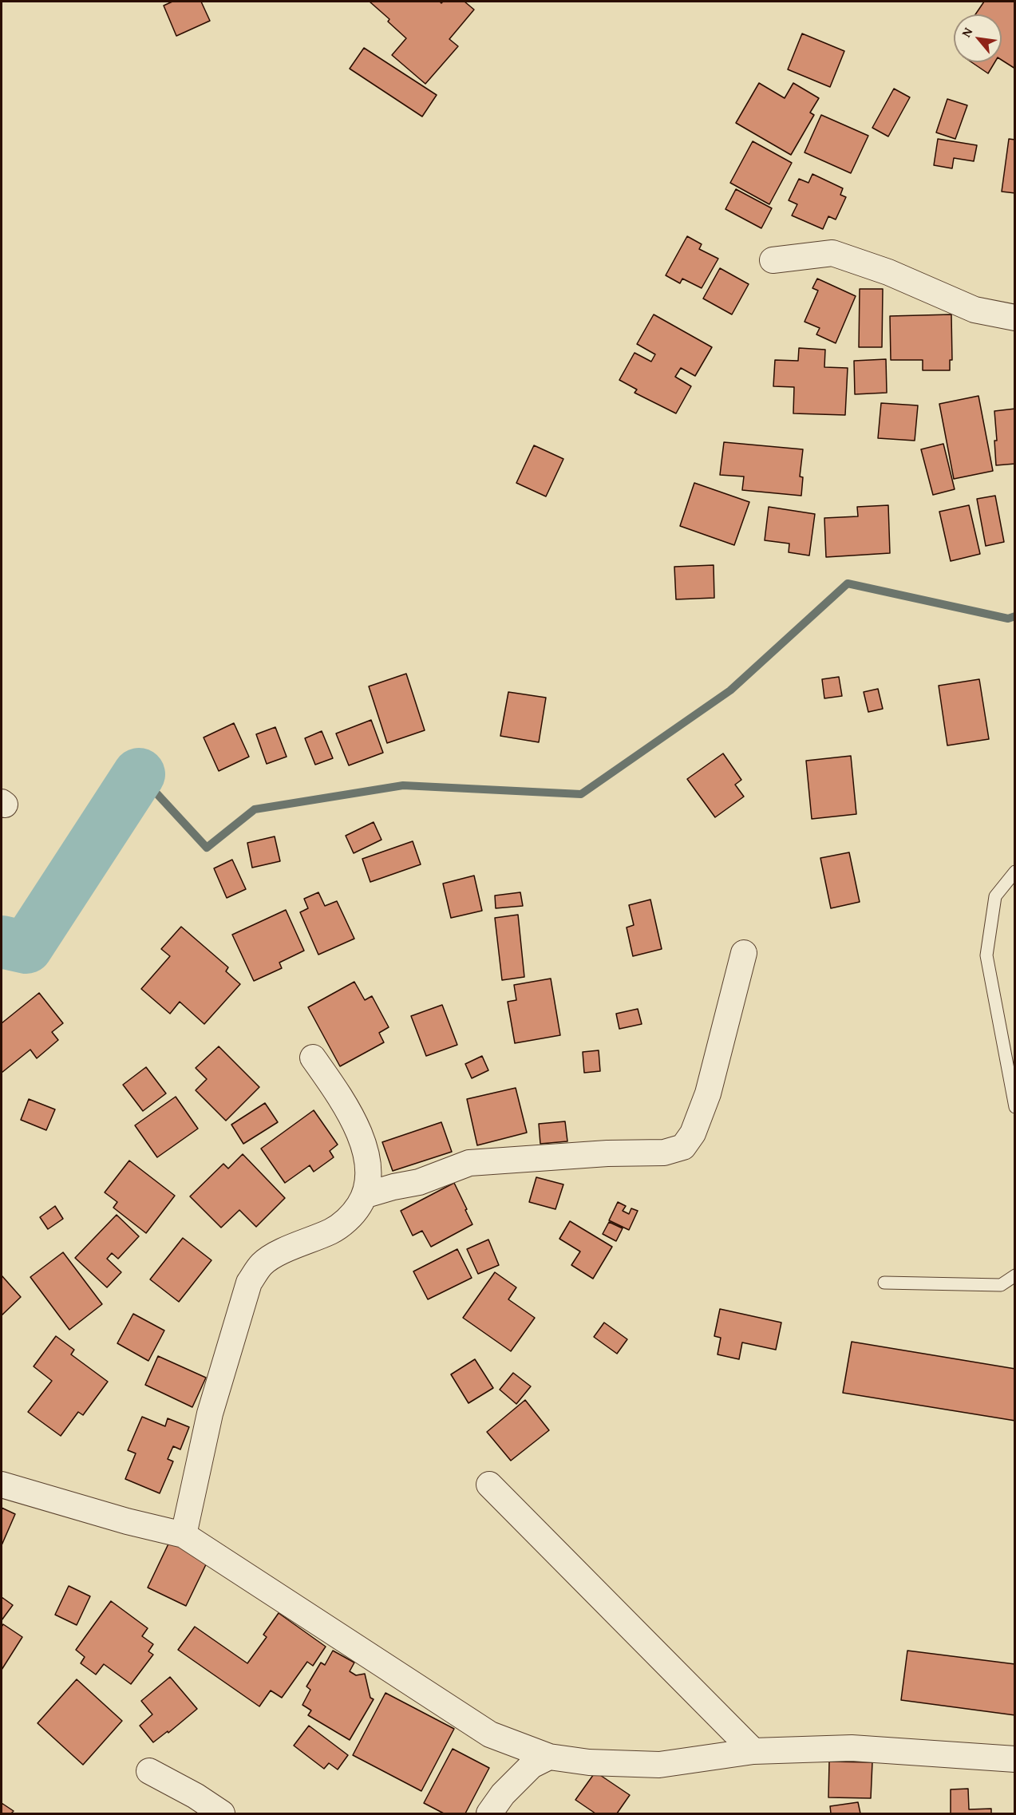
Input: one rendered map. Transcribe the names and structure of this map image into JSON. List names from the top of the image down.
{
  "north": "top left"
}
